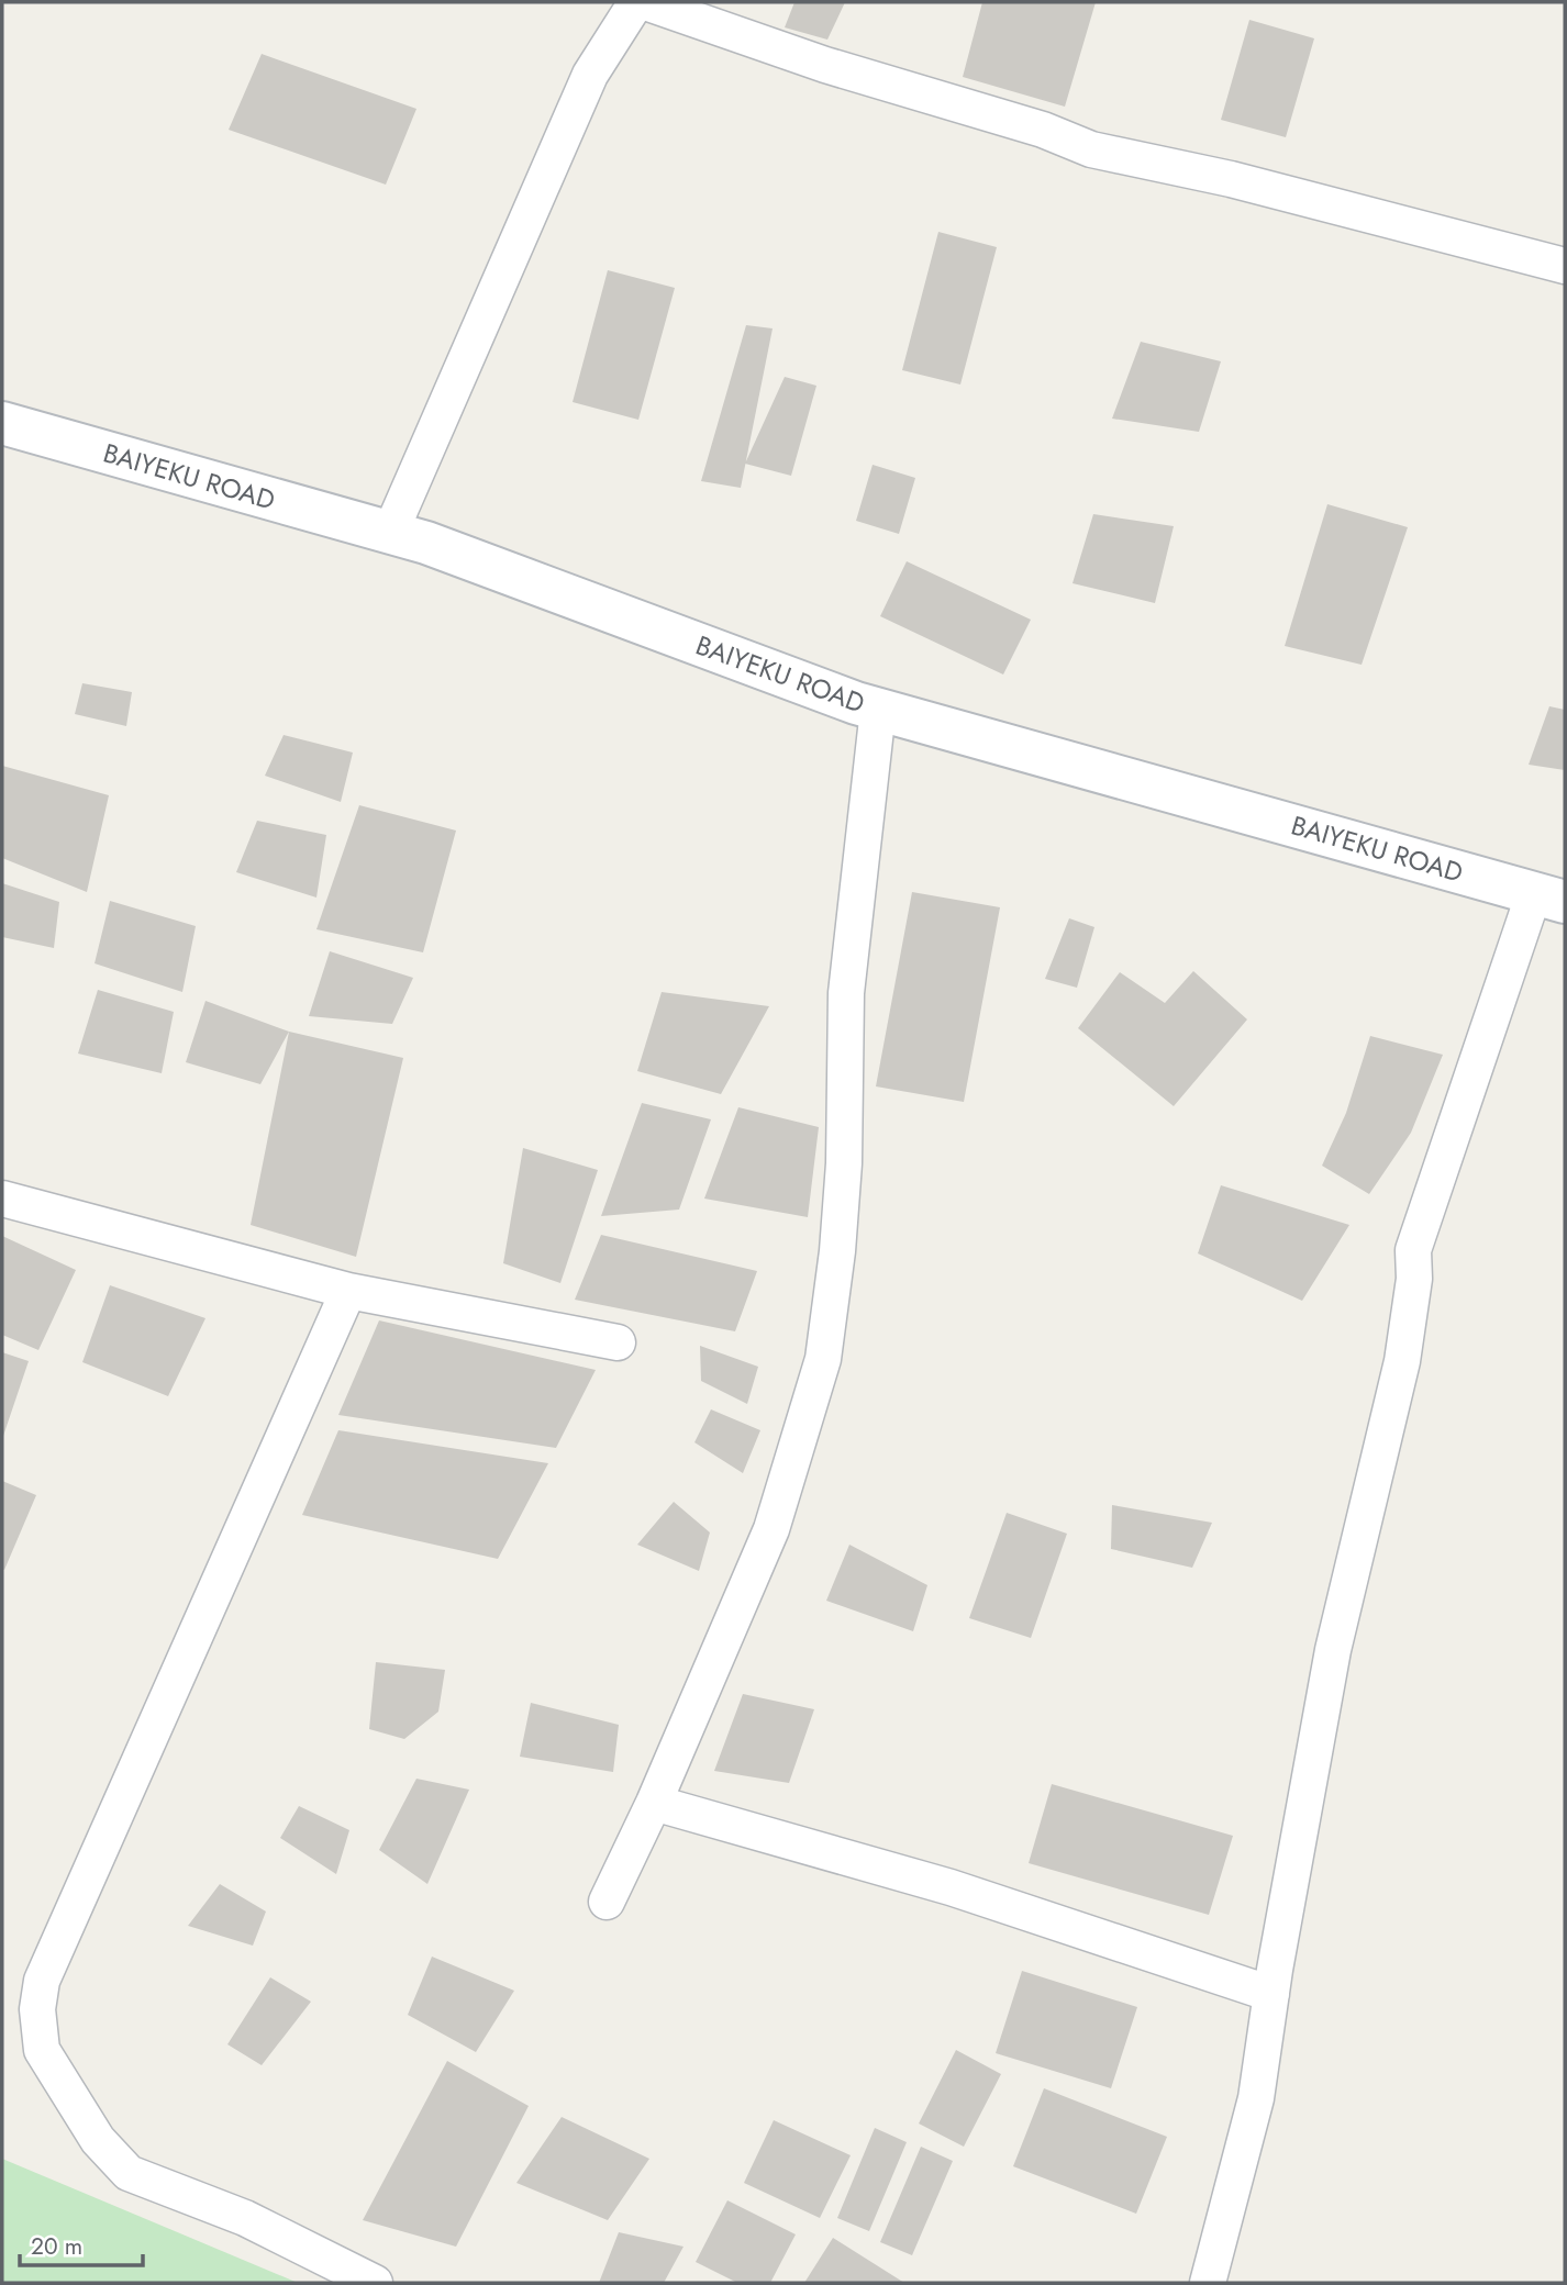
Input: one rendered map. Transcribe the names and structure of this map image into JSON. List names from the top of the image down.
{
  "streets": {
    "main road": ["BAIYEKU ROAD"]
  },
  "scale_bar": "20 m"
}
